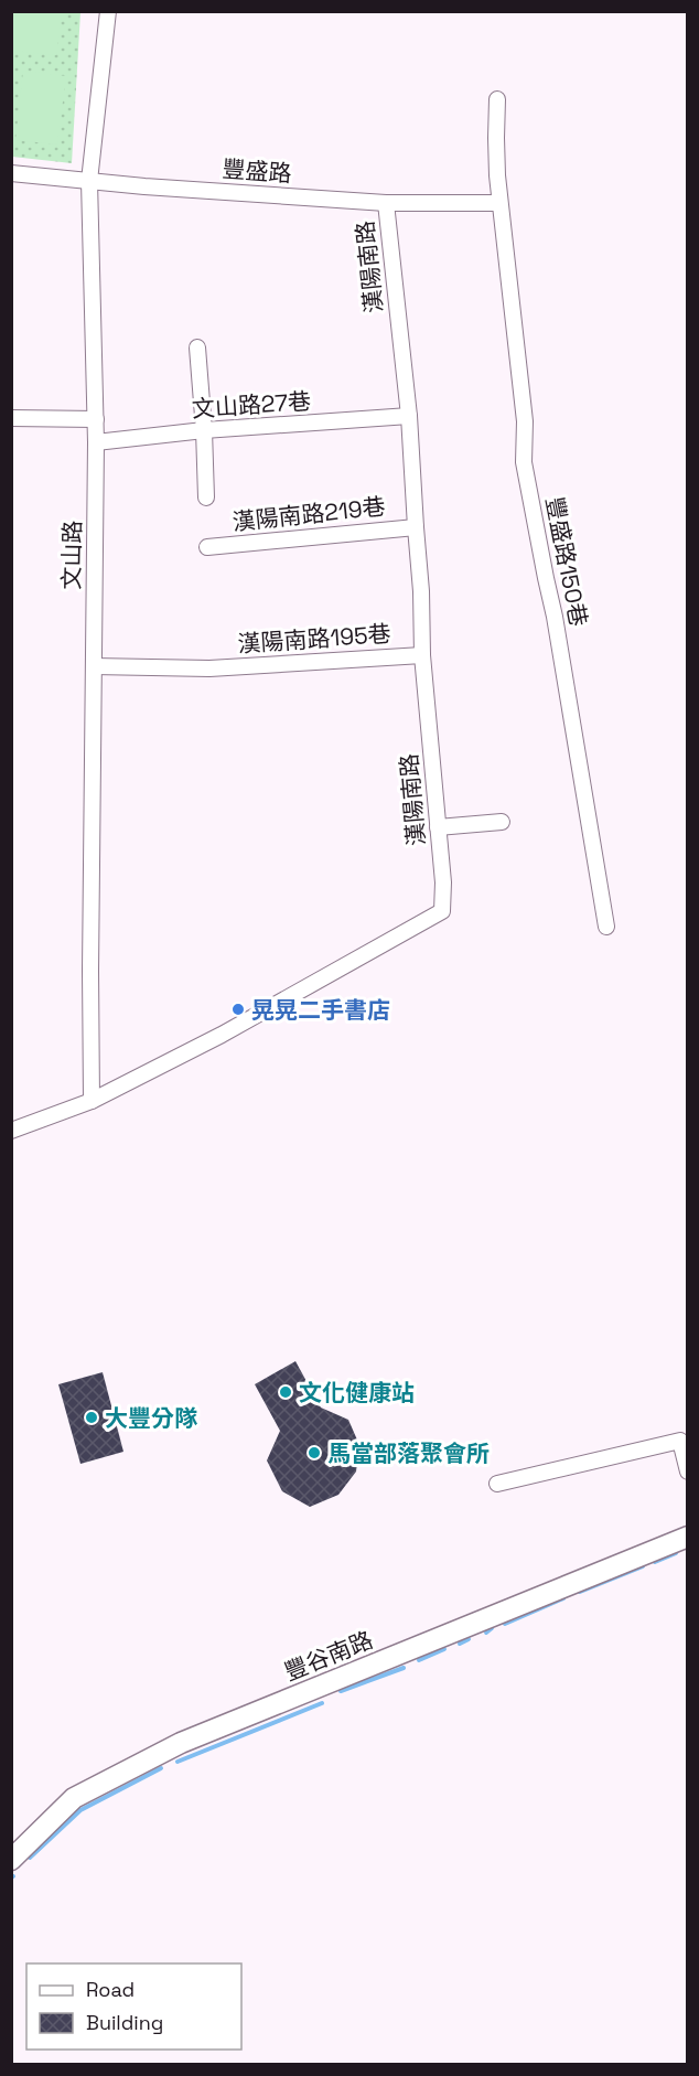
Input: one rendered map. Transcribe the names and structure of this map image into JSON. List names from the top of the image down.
{
  "streets": {
    "street": [
      "豐盛路",
      "漢陽南路",
      "文山路27巷",
      "漢陽南路219巷",
      "文山路",
      "豐盛路150巷",
      "漢陽南路195巷",
      "豐谷南路"
    ]
  },
  "crossings": [
    ["豐盛路", "漢陽南路"],
    ["豐盛路", "文山路"],
    ["豐盛路", "豐盛路150巷"],
    ["漢陽南路", "文山路27巷"],
    ["漢陽南路", "漢陽南路219巷"],
    ["漢陽南路", "文山路"],
    ["漢陽南路", "漢陽南路195巷"],
    ["文山路27巷", "文山路"],
    ["文山路", "漢陽南路195巷"]
  ],
  "places": [
    "晃晃二手書店",
    "文化健康站",
    "大豐分隊",
    "馬當部落聚會所"
  ],
  "legend": ["Road", "Building"]
}
